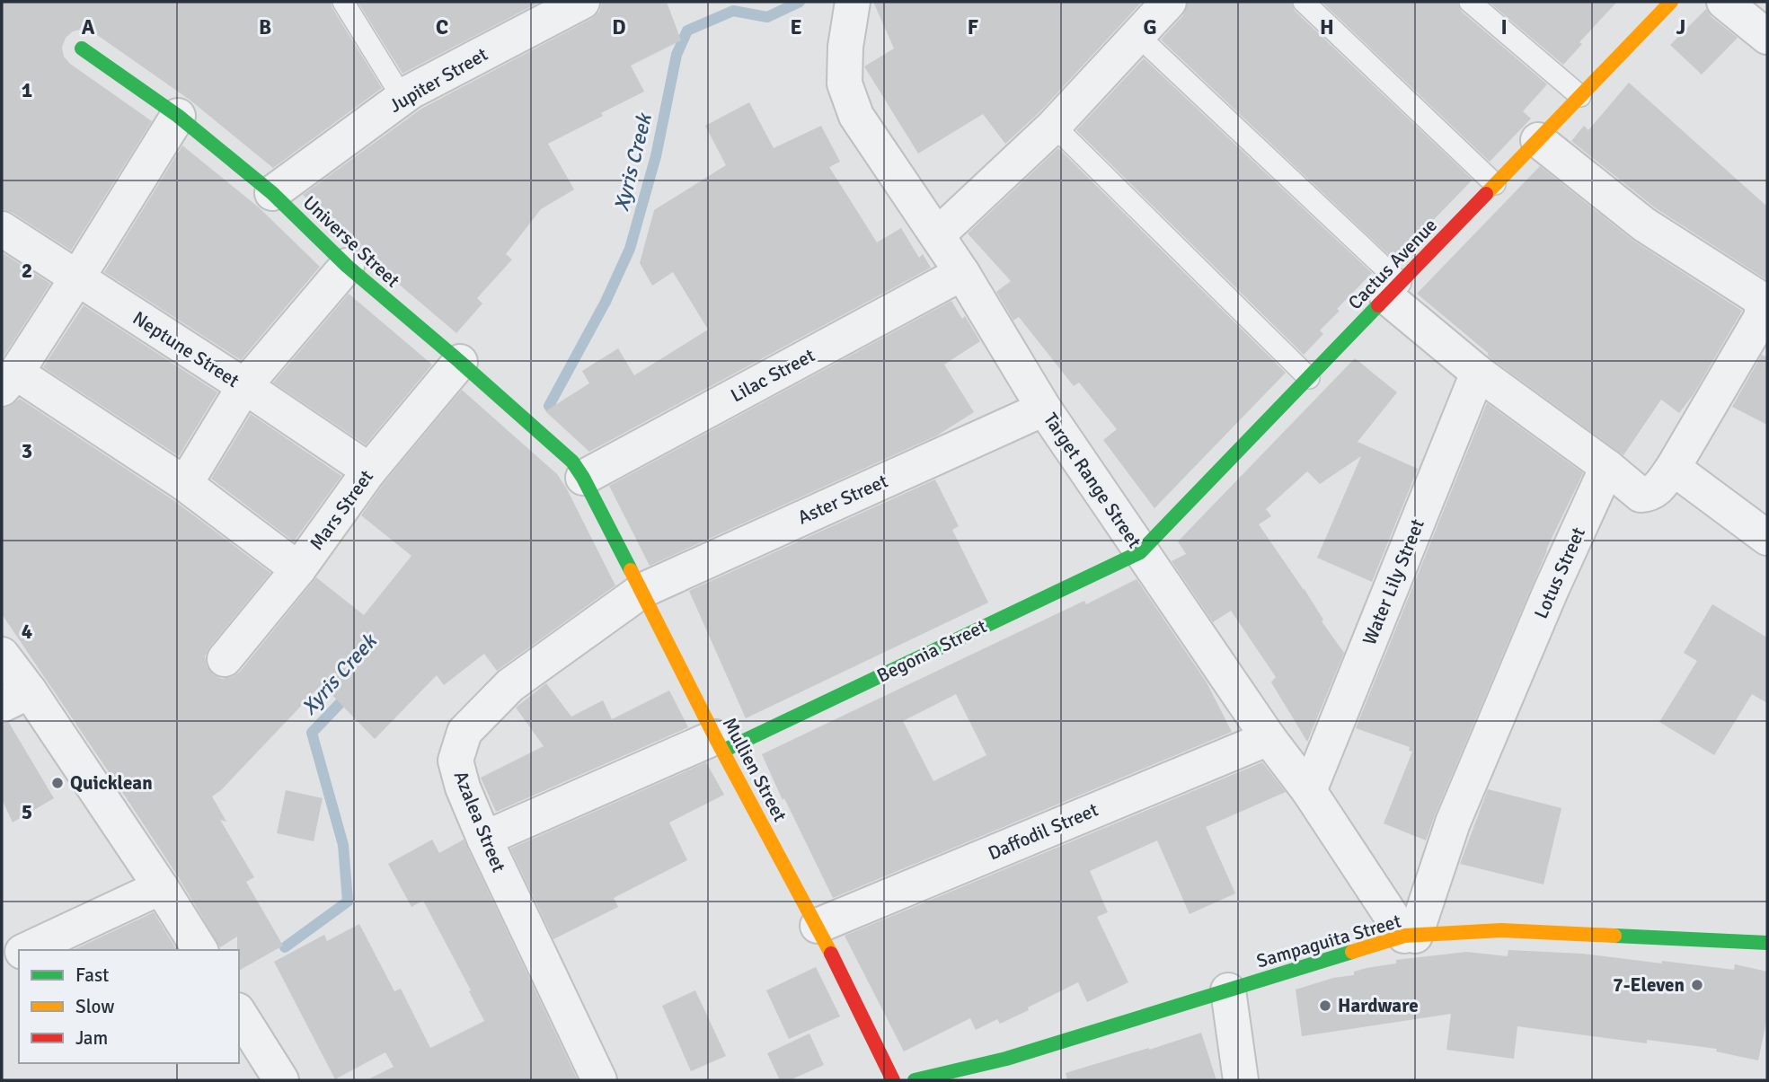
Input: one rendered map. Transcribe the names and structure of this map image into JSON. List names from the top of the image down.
{
  "streets": {
    "street": [
      "Jupiter Street",
      "Universe Street",
      "Cactus Avenue",
      "Neptune Street",
      "Lilac Street",
      "Target Range Street",
      "Aster Street",
      "Mars Street",
      "Lotus Street",
      "Water Lily Street",
      "Begonia Street",
      "Mullien Street",
      "Azalea Street",
      "Daffodil Street",
      "Sampaguita Street"
    ]
  },
  "crossings": [
    ["Jupiter Street", "Universe Street"],
    ["Universe Street", "Lilac Street"],
    ["Universe Street", "Mars Street"],
    ["Universe Street", "Mullien Street"],
    ["Cactus Avenue", "Target Range Street"],
    ["Cactus Avenue", "Begonia Street"],
    ["Neptune Street", "Mars Street"],
    ["Lilac Street", "Target Range Street"],
    ["Lilac Street", "Mullien Street"],
    ["Target Range Street", "Aster Street"],
    ["Target Range Street", "Lotus Street"],
    ["Target Range Street", "Water Lily Street"],
    ["Target Range Street", "Begonia Street"],
    ["Target Range Street", "Daffodil Street"],
    ["Target Range Street", "Sampaguita Street"],
    ["Aster Street", "Mullien Street"],
    ["Aster Street", "Azalea Street"],
    ["Lotus Street", "Sampaguita Street"],
    ["Begonia Street", "Mullien Street"],
    ["Begonia Street", "Azalea Street"],
    ["Mullien Street", "Azalea Street"],
    ["Mullien Street", "Daffodil Street"]
  ],
  "water": ["Xyris Creek"],
  "places": ["Quicklean", "7-Eleven", "Hardware"],
  "legend": ["Fast", "Slow", "Jam"],
  "grid": {
    "columns": [
      "A",
      "B",
      "C",
      "D",
      "E",
      "F",
      "G",
      "H",
      "I",
      "J"
    ],
    "rows": [
      "1",
      "2",
      "3",
      "4",
      "5"
    ]
  }
}
